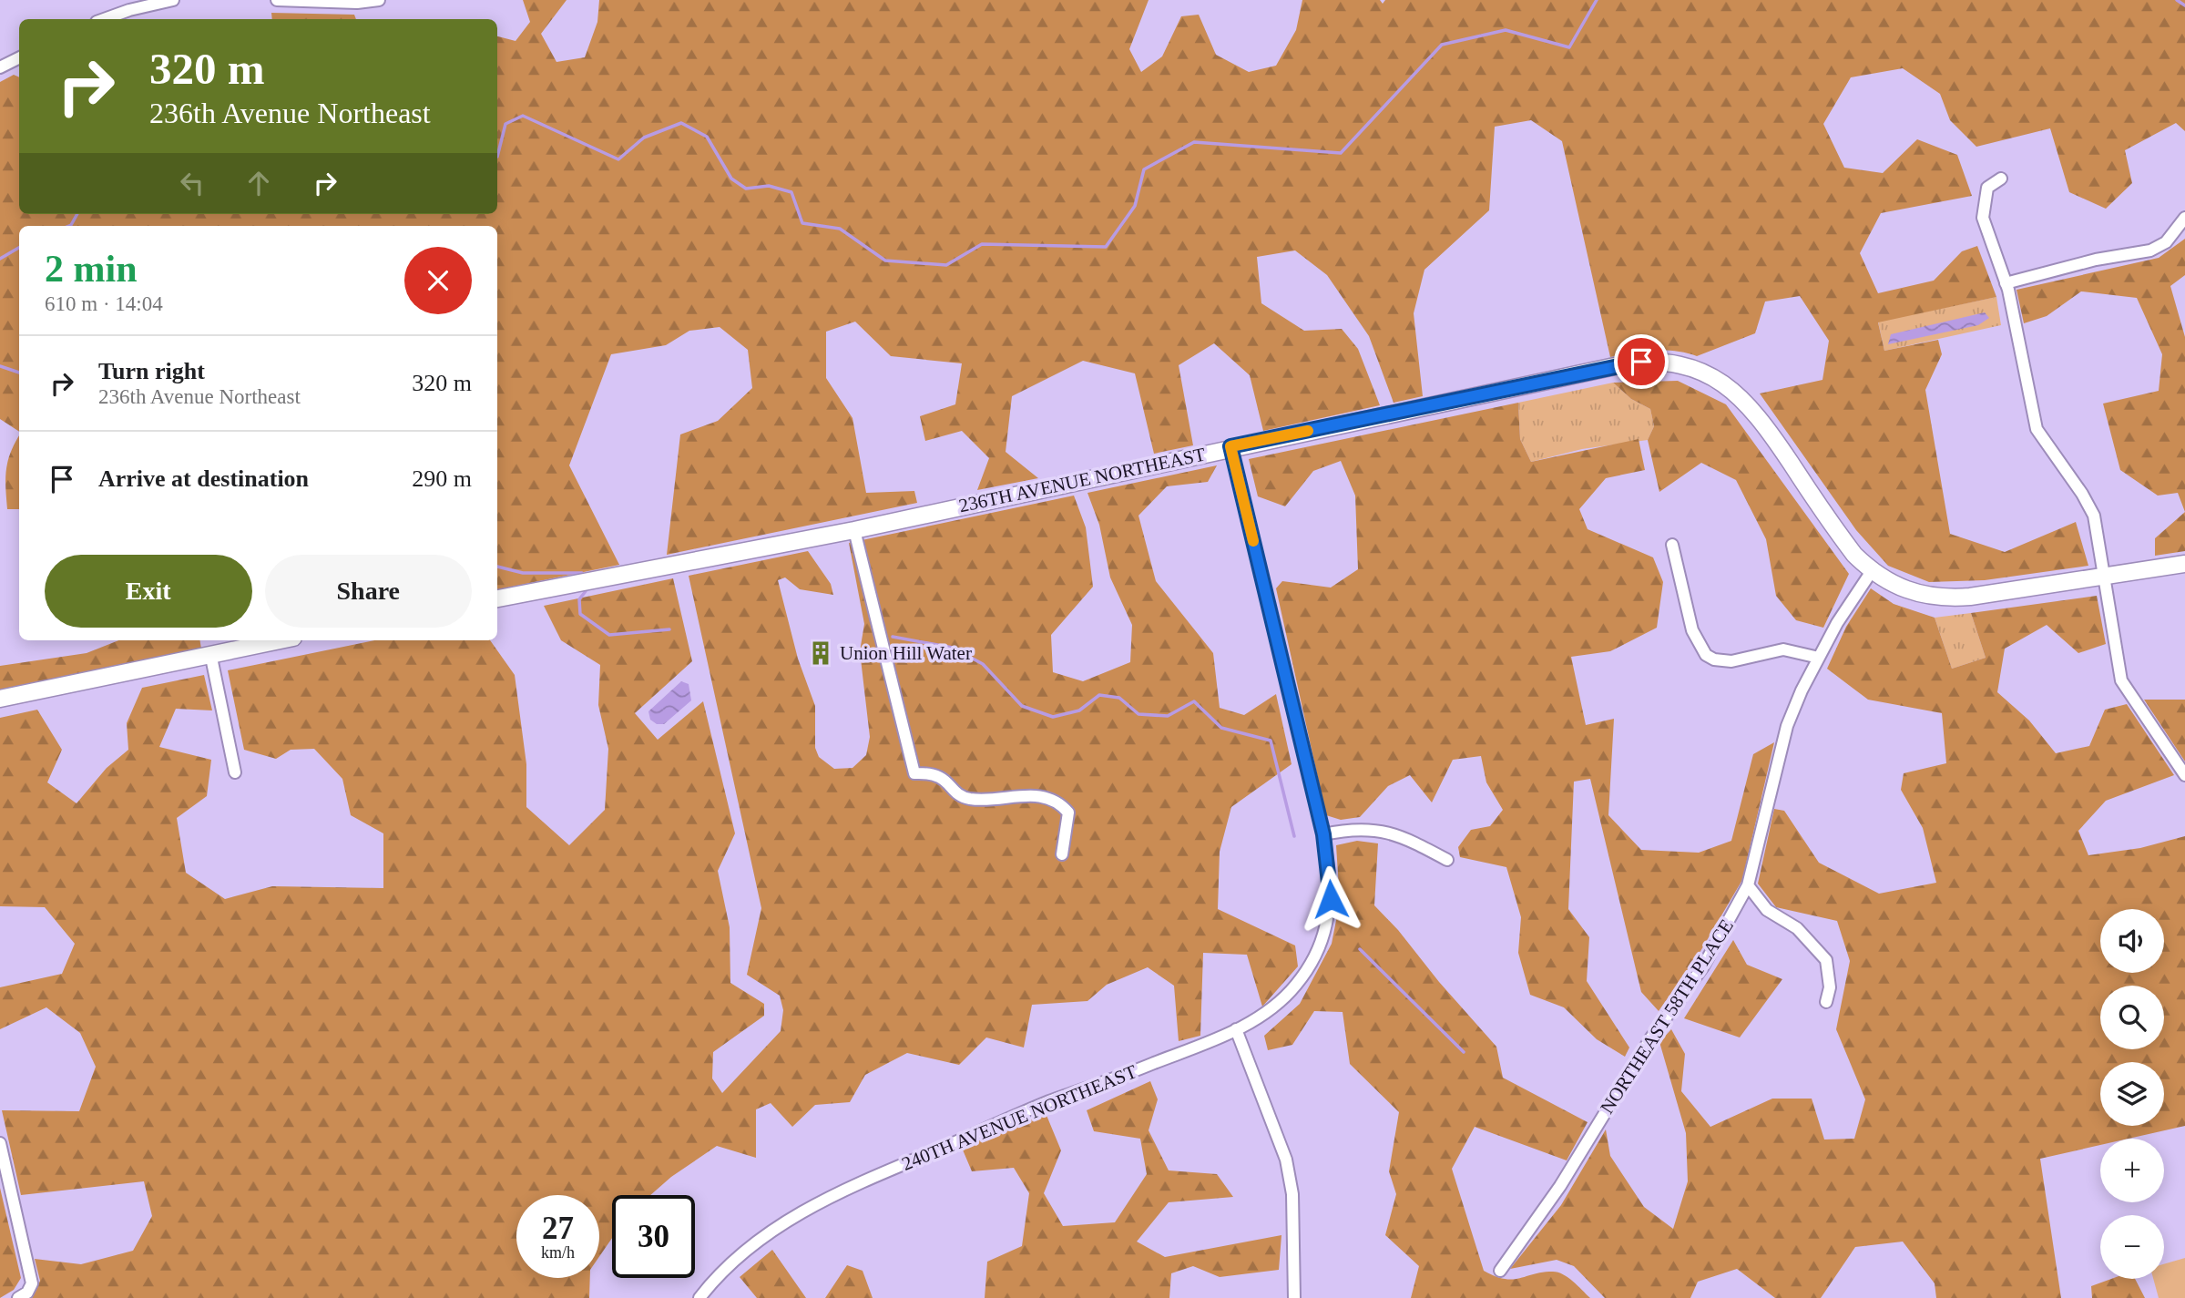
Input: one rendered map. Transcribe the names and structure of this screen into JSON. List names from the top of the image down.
{
  "streets": {
    "street": ["236TH AVENUE NORTHEAST", "NORTHEAST 58TH PLACE", "240TH AVENUE NORTHEAST"]
  },
  "crossings": [
    ["236TH AVENUE NORTHEAST", "NORTHEAST 58TH PLACE"],
    ["236TH AVENUE NORTHEAST", "240TH AVENUE NORTHEAST"]
  ],
  "places": {
    "building": ["Union Hill Water"]
  },
  "page": {
    "turn": ["320 m", "236th Avenue Northeast"],
    "heading": ["2 min", "610 m · 14:04"],
    "list": [
      {
        "name": "Turn right",
        "note": "236th Avenue Northeast",
        "value": "320 m"
      },
      {
        "name": "Arrive at destination",
        "value": "290 m"
      }
    ],
    "buttons": ["Exit", "Share"],
    "map_buttons": ["+", "−"],
    "speed": "27 km/h",
    "limit": "30"
  }
}
